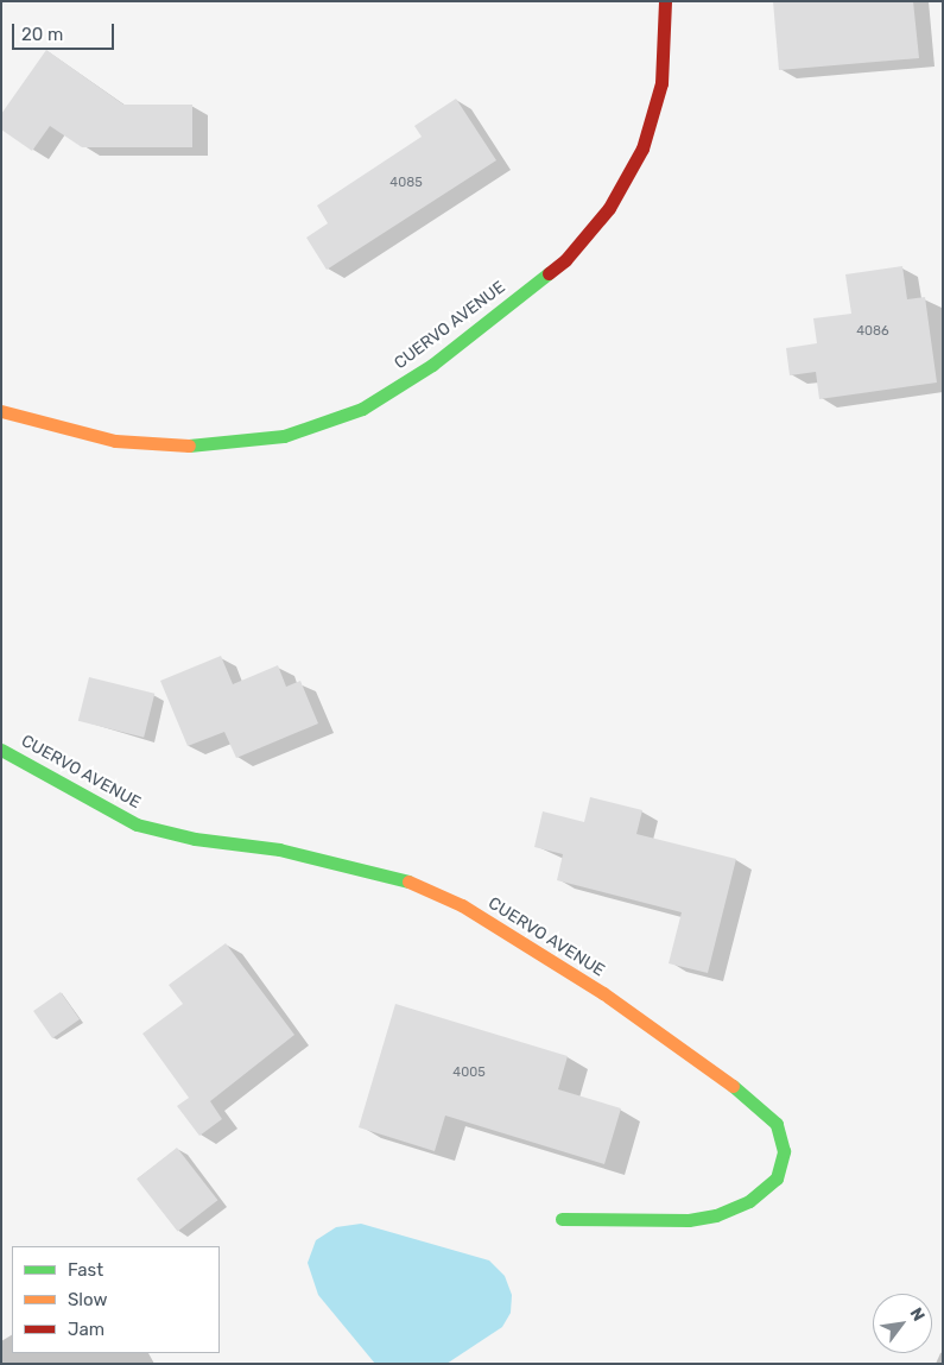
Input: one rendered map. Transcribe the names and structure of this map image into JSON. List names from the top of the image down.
{
  "streets": {
    "street": ["CUERVO AVENUE"]
  },
  "house_numbers": ["4085", "4086", "4005"],
  "legend": ["Fast", "Slow", "Jam"],
  "scale_bar": "20 m",
  "north": "top right"
}
